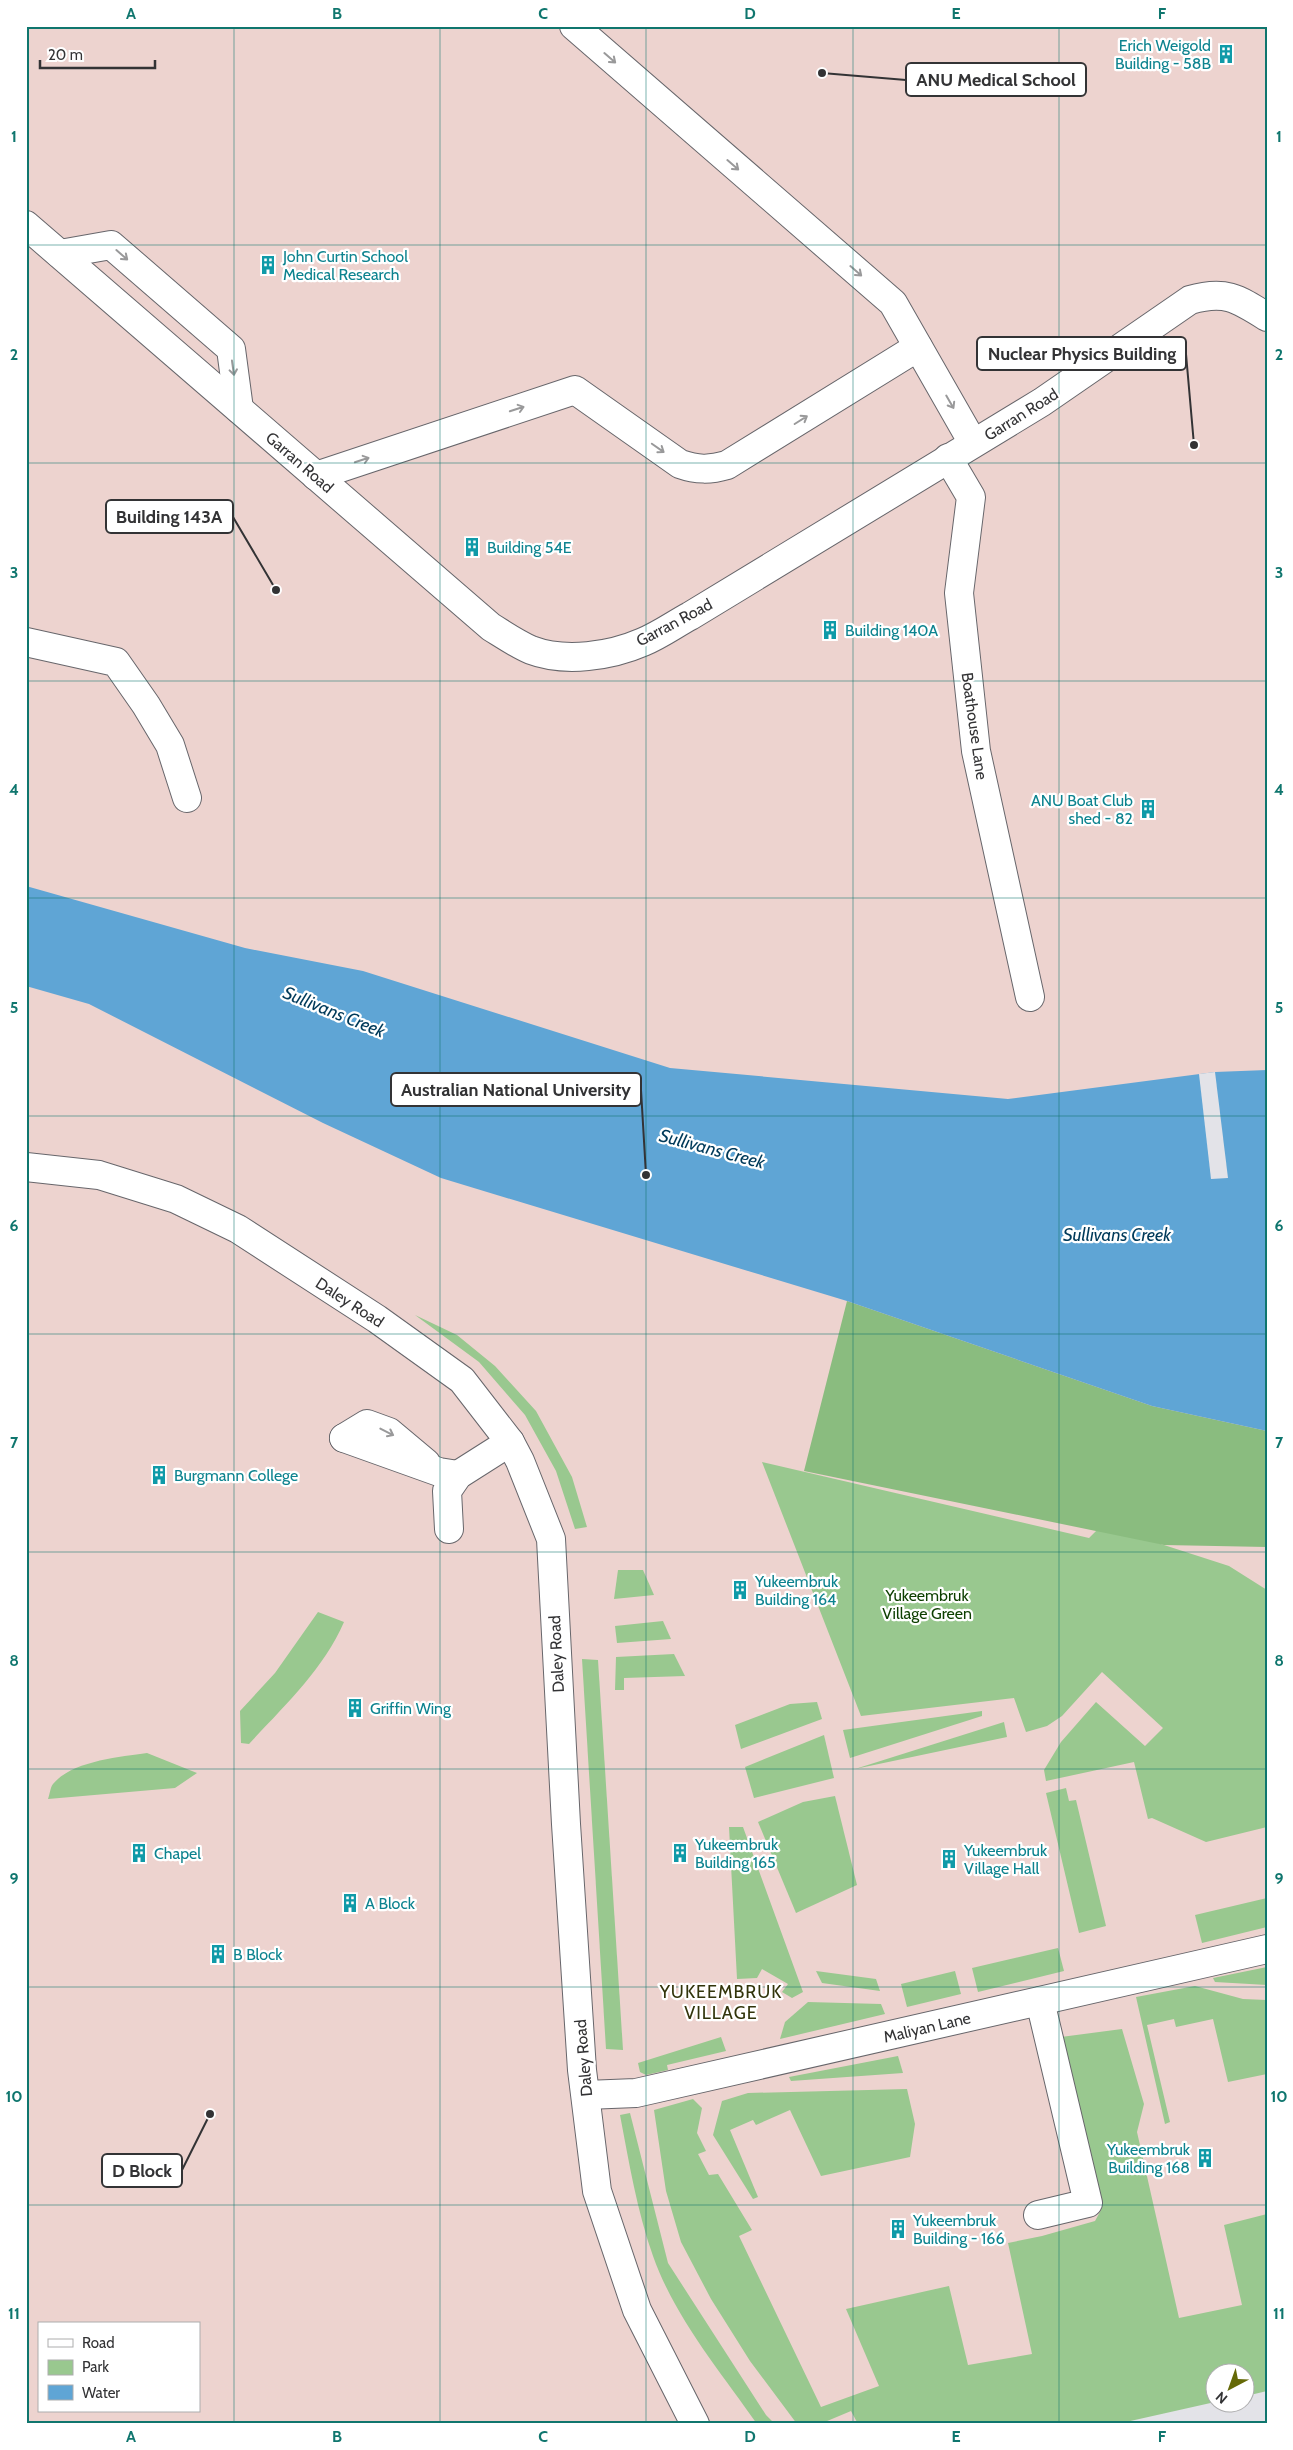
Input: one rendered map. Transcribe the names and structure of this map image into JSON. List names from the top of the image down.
{
  "streets": {
    "street": [
      "Garran Road",
      "Boathouse Lane",
      "Daley Road",
      "Maliyan Lane"
    ]
  },
  "crossings": [
    ["Garran Road", "Boathouse Lane"],
    ["Daley Road", "Maliyan Lane"]
  ],
  "districts": ["YUKEEMBRUK VILLAGE"],
  "water": ["Sullivans Creek"],
  "parks": ["Yukeembruk Village Green"],
  "places": {
    "building": [
      "Erich Weigold Building - 58B",
      "John Curtin School Medical Research",
      "Building 54E",
      "Building 140A",
      "ANU Boat Club shed - 82",
      "Burgmann College",
      "Yukeembruk Building 164",
      "Griffin Wing",
      "Chapel",
      "Yukeembruk Building 165",
      "Yukeembruk Village Hall",
      "A Block",
      "B Block",
      "Yukeembruk Building 168",
      "Yukeembruk Building - 166"
    ],
    "other": [
      "ANU Medical School",
      "Nuclear Physics Building",
      "Building 143A",
      "Australian National University",
      "D Block"
    ]
  },
  "legend": ["Road", "Park", "Water"],
  "scale_bar": "20 m",
  "north": "bottom left",
  "grid": {
    "columns": [
      "A",
      "B",
      "C",
      "D",
      "E",
      "F"
    ],
    "rows": [
      "1",
      "2",
      "3",
      "4",
      "5",
      "6",
      "7",
      "8",
      "9",
      "10",
      "11"
    ]
  }
}
